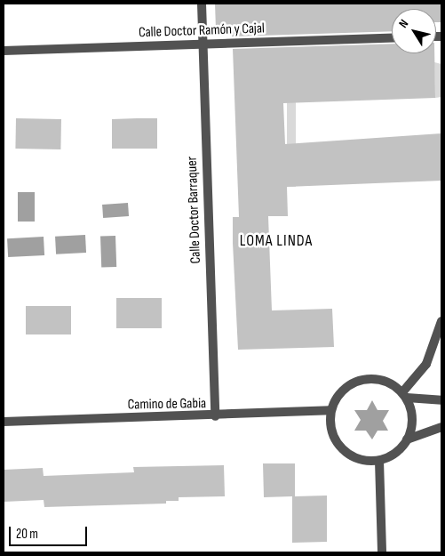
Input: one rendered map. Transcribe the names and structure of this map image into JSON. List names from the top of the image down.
{
  "streets": {
    "street": ["Calle Doctor Ramón y Cajal", "Calle Doctor Barraquer", "Camino de Gabia"]
  },
  "crossings": [
    ["Calle Doctor Ramón y Cajal", "Calle Doctor Barraquer"],
    ["Calle Doctor Barraquer", "Camino de Gabia"]
  ],
  "districts": ["LOMA LINDA"],
  "scale_bar": "20 m",
  "north": "top left"
}
